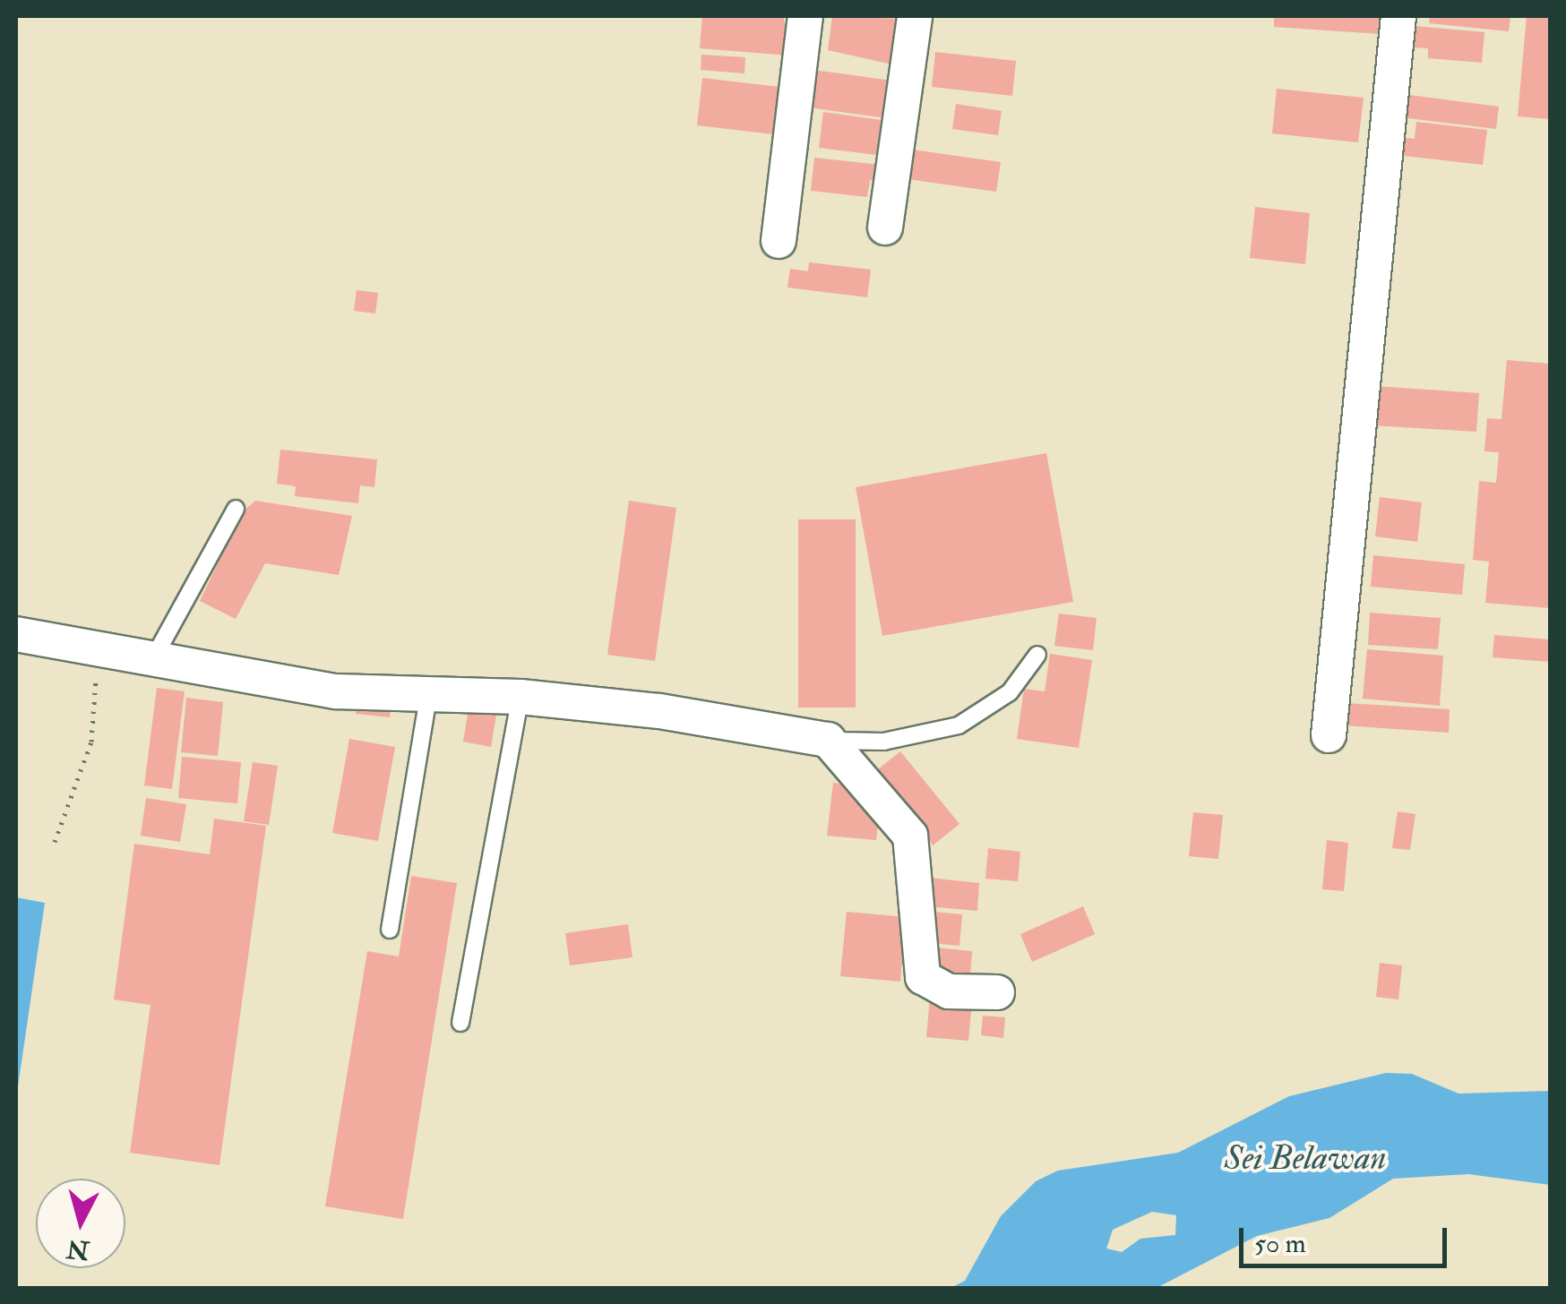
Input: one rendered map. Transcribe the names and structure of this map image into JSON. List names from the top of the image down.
{
  "water": ["Sei Belawan"],
  "scale_bar": "50 m",
  "north": "bottom"
}
